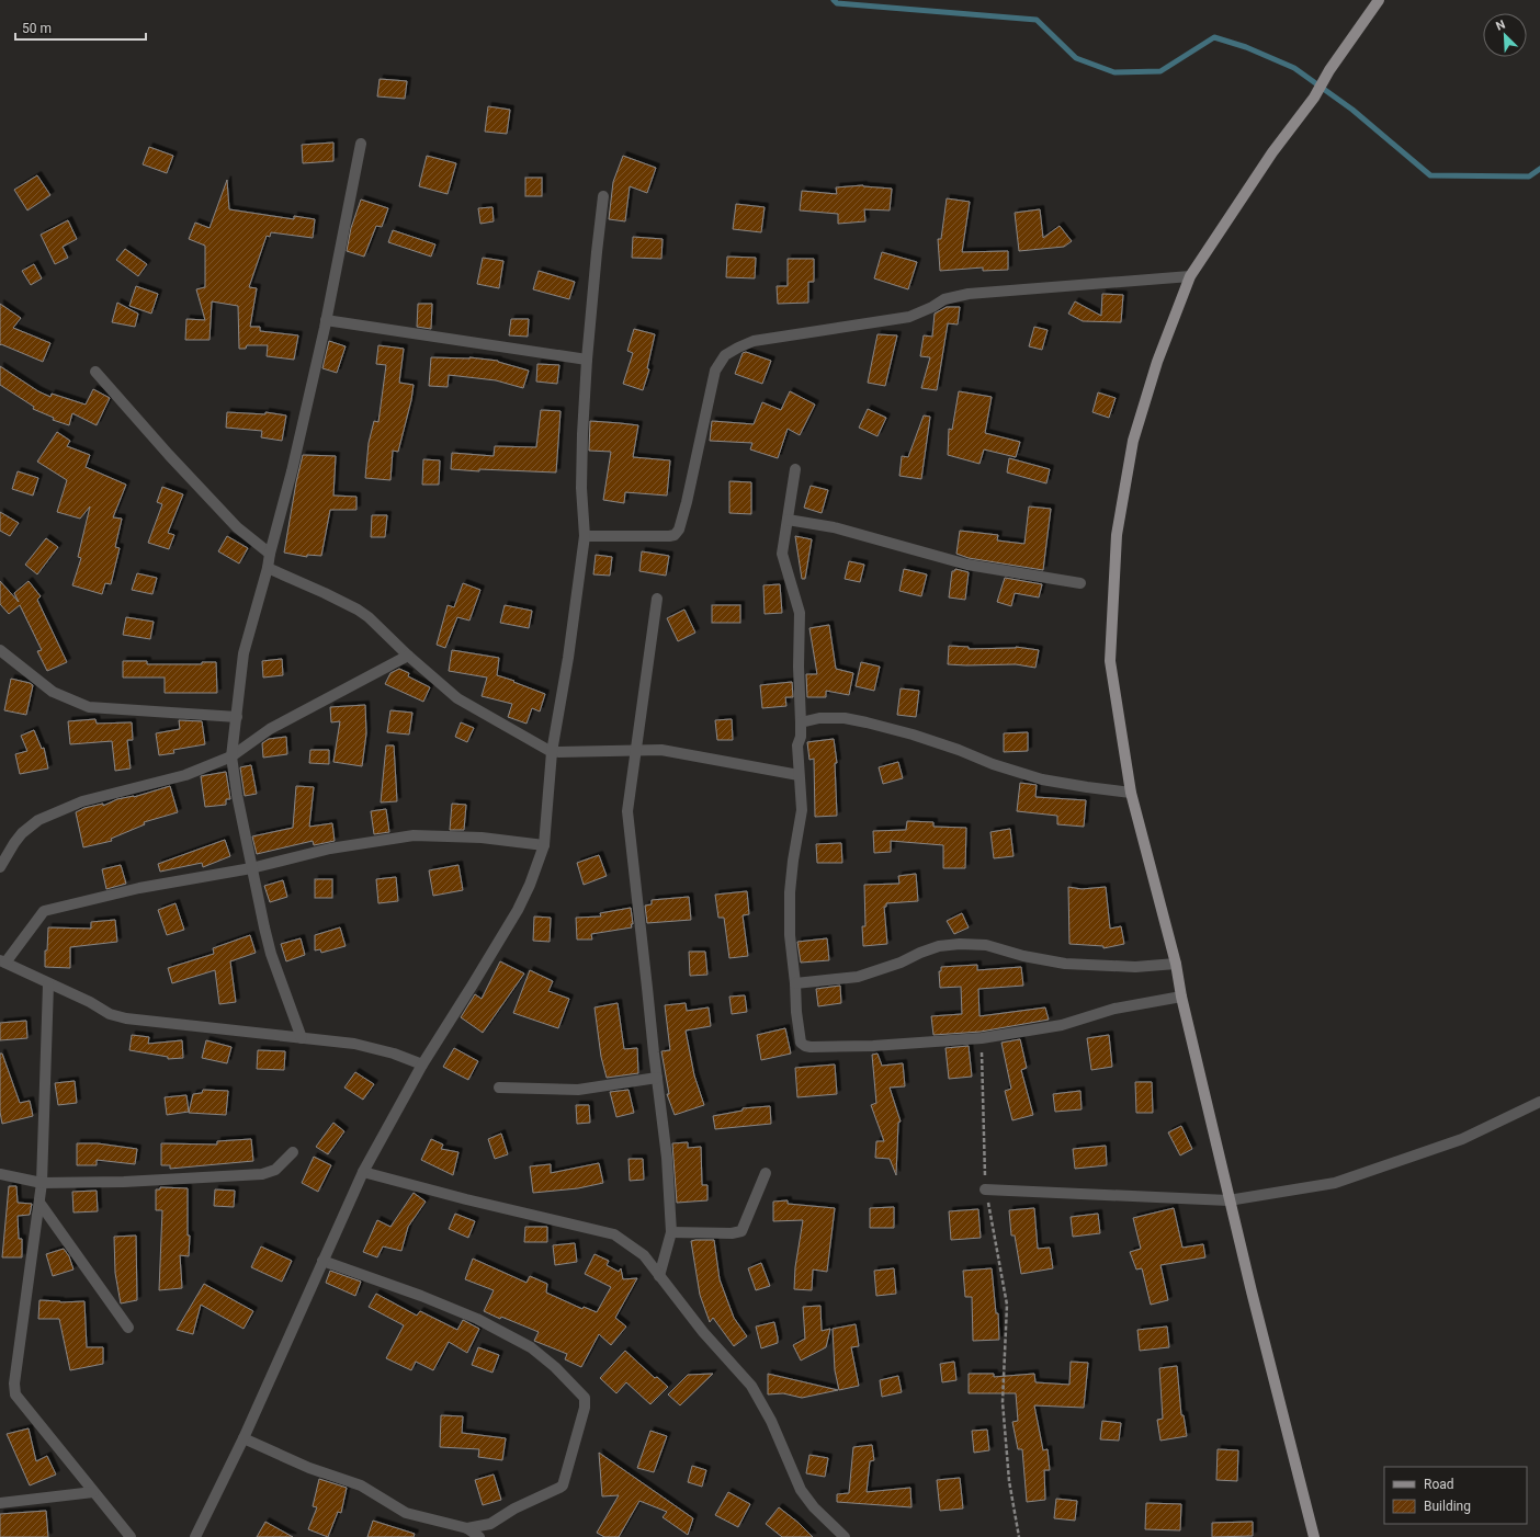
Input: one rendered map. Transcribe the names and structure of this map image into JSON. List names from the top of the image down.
{
  "legend": ["Road", "Building"],
  "scale_bar": "50 m",
  "north": "top left"
}
